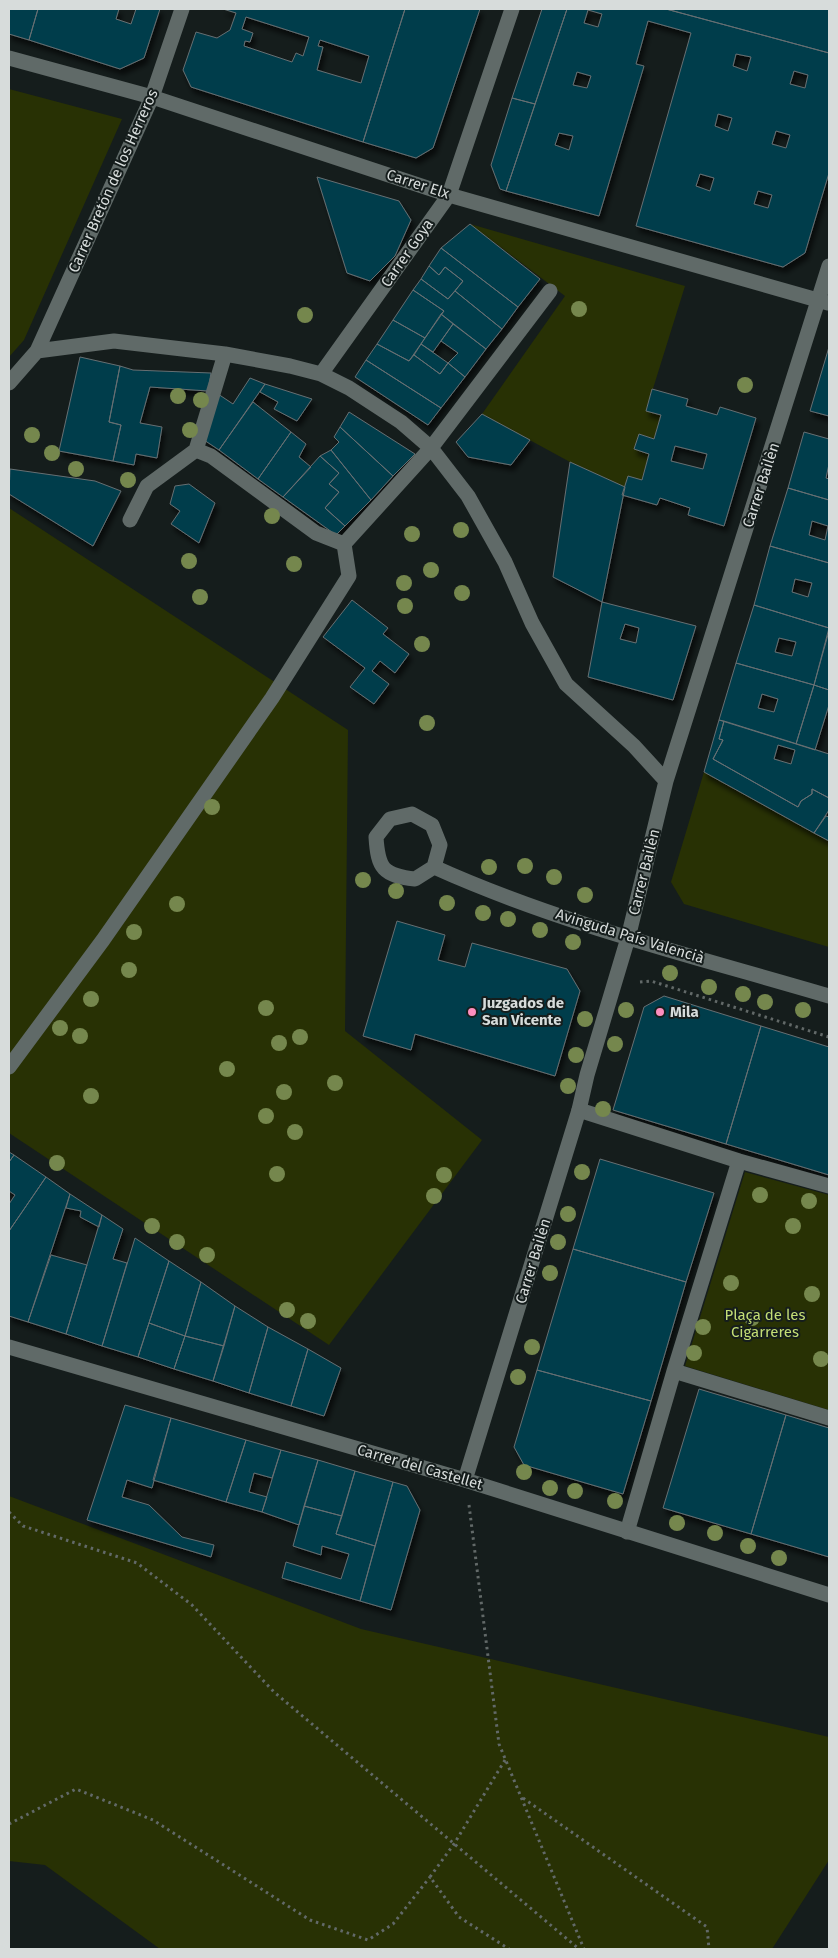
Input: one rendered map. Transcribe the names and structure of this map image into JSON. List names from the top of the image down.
{
  "streets": {
    "street": [
      "Carrer Bretón de los Herreros",
      "Carrer Elx",
      "Carrer Goya",
      "Carrer Bailèn",
      "Avinguda País Valencià",
      "Carrer del Castellet"
    ]
  },
  "crossings": [
    ["Carrer Bretón de los Herreros", "Carrer Elx"],
    ["Carrer Elx", "Carrer Goya"],
    ["Carrer Elx", "Carrer Bailèn"],
    ["Carrer Bailèn", "Avinguda País Valencià"],
    ["Carrer Bailèn", "Carrer del Castellet"]
  ],
  "parks": ["Plaça de les Cigarreres"],
  "places": ["Juzgados de San Vicente", "Mila"]
}
